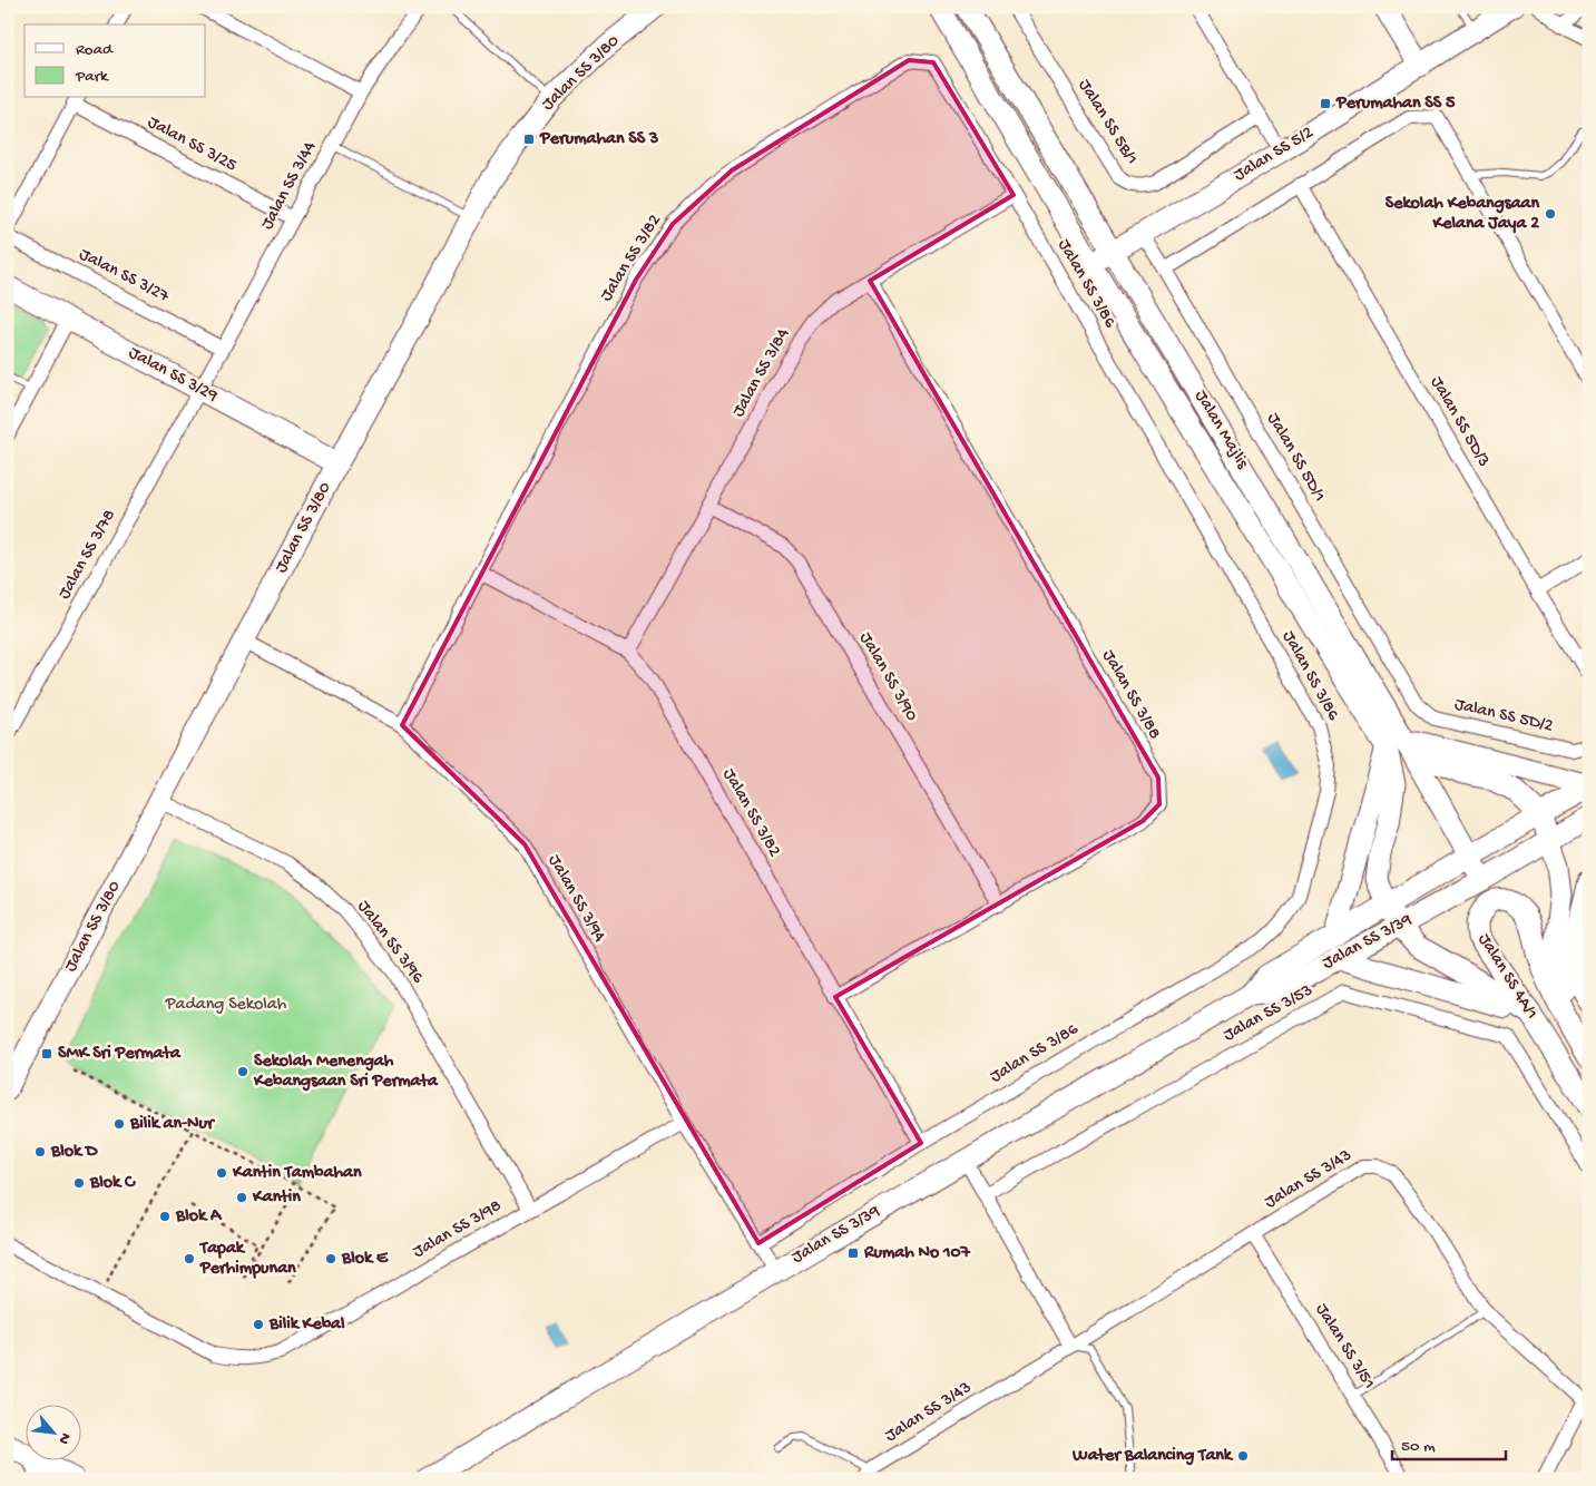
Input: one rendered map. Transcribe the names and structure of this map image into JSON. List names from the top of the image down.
{
  "streets": {
    "main road": [
      "Jalan SS 3/80",
      "Jalan SS 5/2",
      "Jalan SS 3/29",
      "Jalan Majlis",
      "Jalan SS 3/39",
      "Jalan SS 4A/1"
    ],
    "street": [
      "Jalan SS 5B/1",
      "Jalan SS 3/25",
      "Jalan SS 3/44",
      "Jalan SS 3/82",
      "Jalan SS 3/27",
      "Jalan SS 3/86",
      "Jalan SS 3/84",
      "Jalan SS 5D/3",
      "Jalan SS 5D/1",
      "Jalan SS 3/78",
      "Jalan SS 3/90",
      "Jalan SS 3/88",
      "Jalan SS 5D/2",
      "Jalan SS 3/94",
      "Jalan SS 3/96",
      "Jalan SS 3/53",
      "Jalan SS 3/43",
      "Jalan SS 3/98",
      "Jalan SS 3/51"
    ]
  },
  "crossings": [
    ["Jalan SS 3/80", "Jalan SS 3/29"],
    ["Jalan SS 3/80", "Jalan SS 3/94"],
    ["Jalan SS 3/80", "Jalan SS 3/96"],
    ["Jalan SS 3/25", "Jalan SS 3/44"],
    ["Jalan SS 5/2", "Jalan Majlis"],
    ["Jalan SS 5/2", "Jalan SS 5D/1"],
    ["Jalan SS 3/44", "Jalan SS 3/27"],
    ["Jalan SS 3/44", "Jalan SS 3/29"],
    ["Jalan SS 3/44", "Jalan SS 3/78"],
    ["Jalan SS 3/82", "Jalan SS 3/86"],
    ["Jalan SS 3/82", "Jalan SS 3/84"],
    ["Jalan SS 3/82", "Jalan SS 3/88"],
    ["Jalan SS 3/82", "Jalan SS 3/94"],
    ["Jalan SS 3/86", "Jalan SS 3/84"],
    ["Jalan SS 3/86", "Jalan SS 3/94"],
    ["Jalan SS 3/84", "Jalan SS 3/90"],
    ["Jalan SS 3/84", "Jalan SS 3/88"],
    ["Jalan SS 3/29", "Jalan SS 3/78"],
    ["Jalan Majlis", "Jalan SS 3/39"],
    ["Jalan SS 5D/1", "Jalan SS 5D/2"],
    ["Jalan SS 3/90", "Jalan SS 3/88"],
    ["Jalan SS 3/94", "Jalan SS 3/39"],
    ["Jalan SS 3/94", "Jalan SS 3/98"],
    ["Jalan SS 3/96", "Jalan SS 3/98"],
    ["Jalan SS 3/43", "Jalan SS 3/51"]
  ],
  "parks": ["Padang Sekolah"],
  "places": {
    "transit": [
      "Perumahan SS 5",
      "Perumahan SS 3",
      "SMK Sri Permata",
      "Rumah No 107"
    ],
    "other": [
      "Sekolah Kebangsaan Kelana Jaya 2",
      "Sekolah Menengah Kebangsaan Sri Permata",
      "Bilik an-Nur",
      "Blok D",
      "Kantin Tambahan",
      "Blok C",
      "Kantin",
      "Blok A",
      "Tapak Perhimpunan",
      "Blok E",
      "Bilik Kebal",
      "Water Balancing Tank"
    ]
  },
  "legend": ["Road", "Park"],
  "scale_bar": "50 m",
  "north": "bottom right"
}
